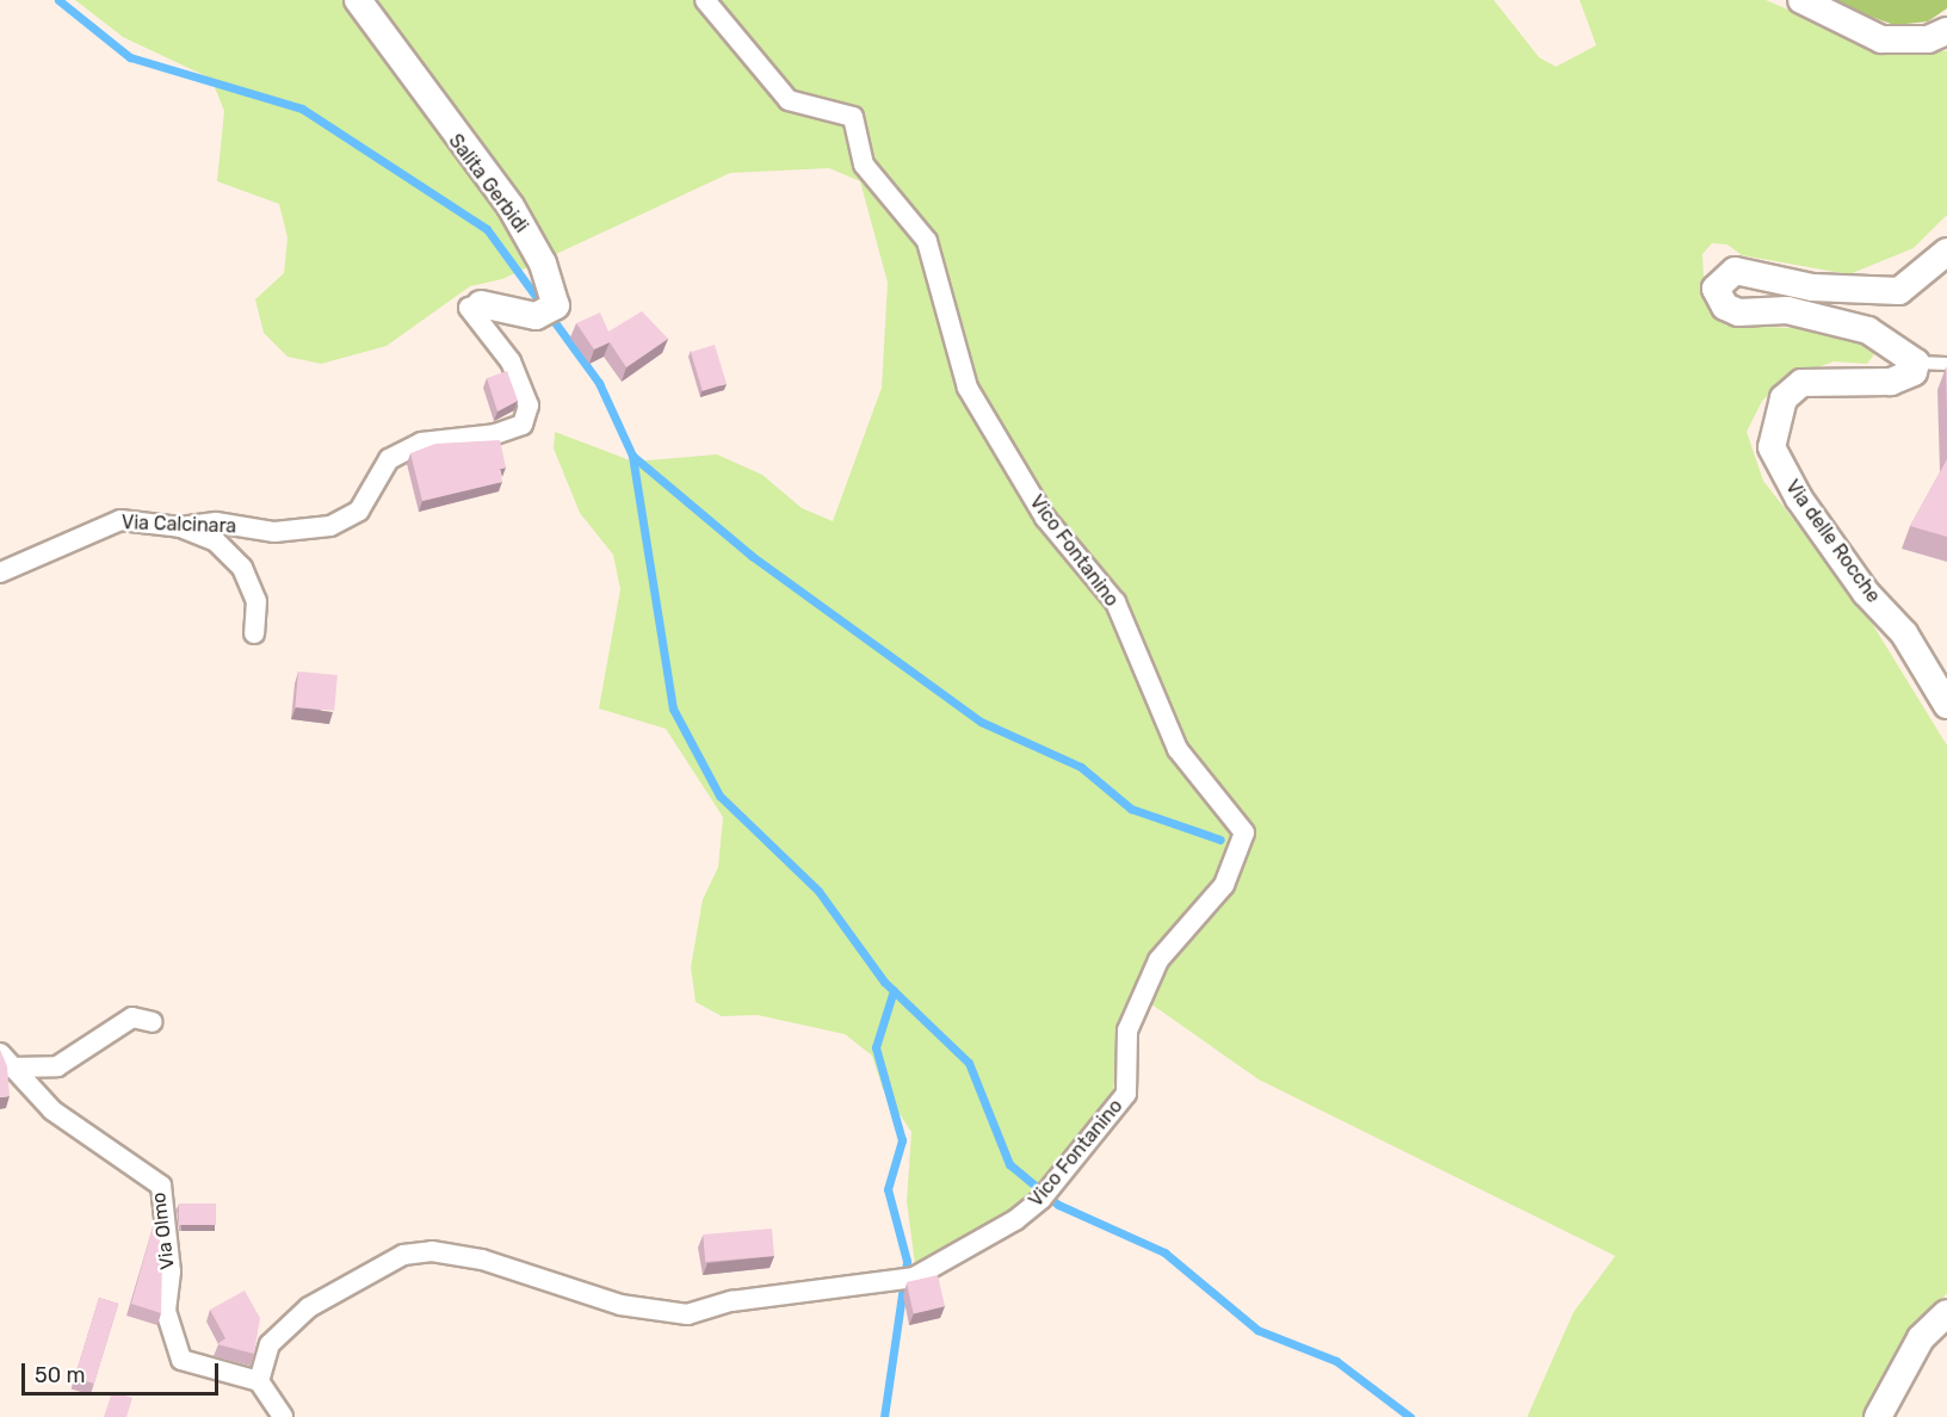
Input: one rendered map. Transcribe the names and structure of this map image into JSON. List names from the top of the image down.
{
  "streets": {
    "street": [
      "Salita Gerbidi",
      "Via Calcinara",
      "Via delle Rocche",
      "Vico Fontanino",
      "Via Olmo"
    ]
  },
  "crossings": [
    ["Salita Gerbidi", "Via Calcinara"],
    ["Vico Fontanino", "Via Olmo"]
  ],
  "scale_bar": "50 m"
}
